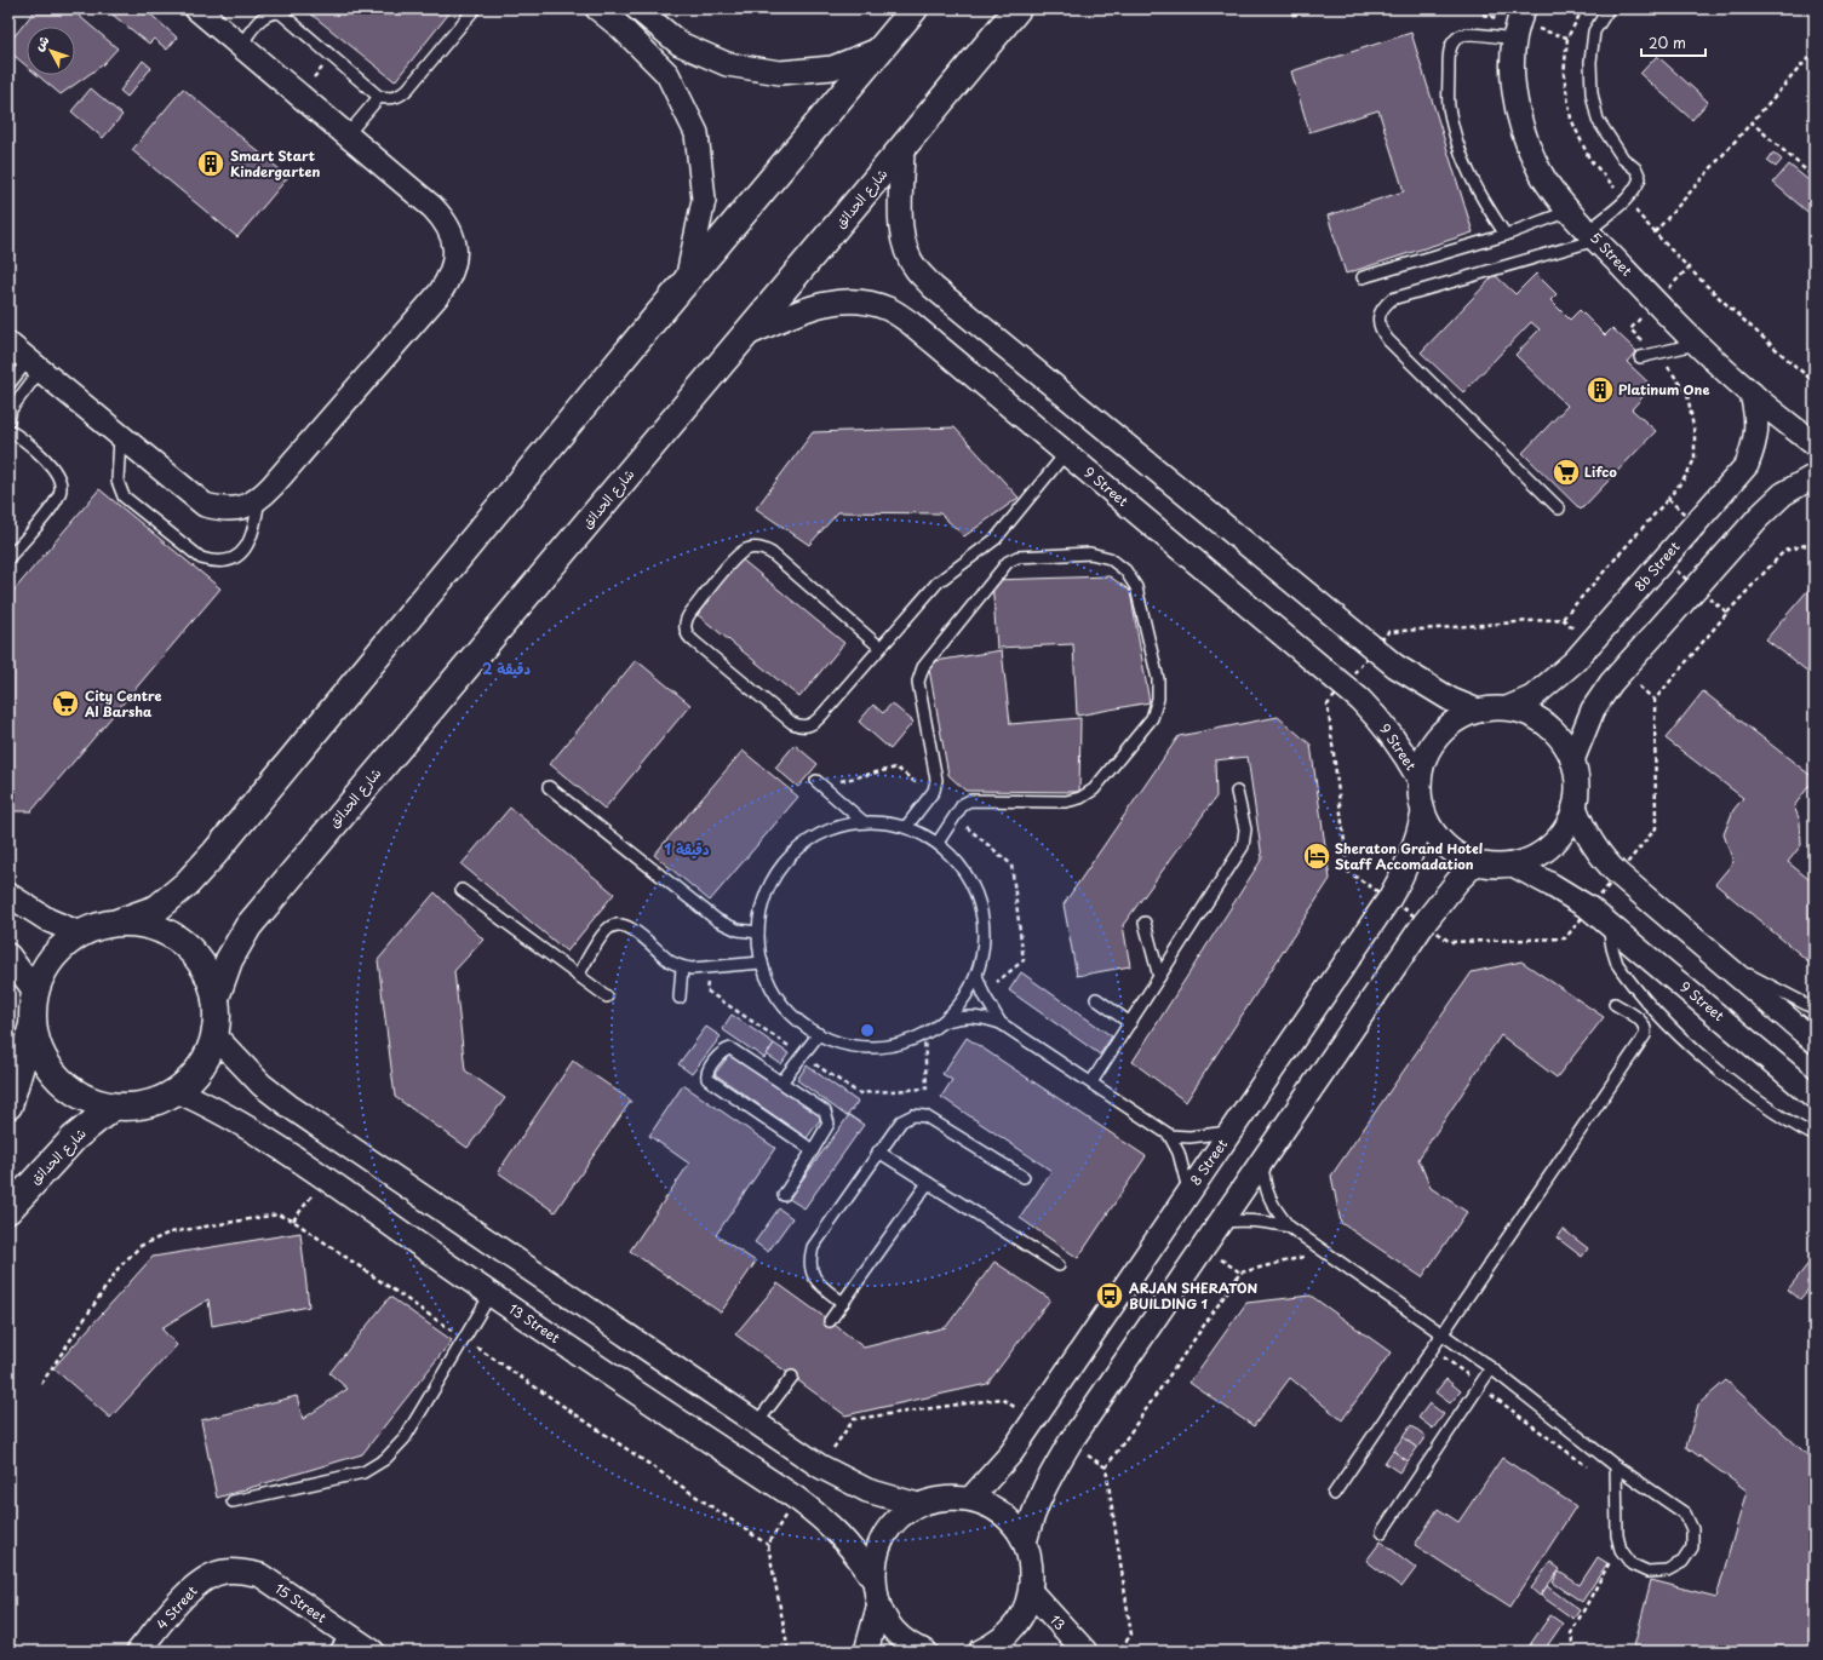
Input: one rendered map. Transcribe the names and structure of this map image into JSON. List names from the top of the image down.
{
  "streets": {
    "street": [
      "شارع الحدائق",
      "5 Street",
      "9 Street",
      "8b Street",
      "8 Street",
      "13 Street",
      "15 Street",
      "4 Street",
      "13"
    ]
  },
  "crossings": [
    ["شارع الحدائق", "9 Street"],
    ["5 Street", "8b Street"],
    ["9 Street", "8b Street"],
    ["9 Street", "8 Street"],
    ["8b Street", "8 Street"],
    ["15 Street", "4 Street"]
  ],
  "places": {
    "building": ["Smart Start Kindergarten", "Platinum One"],
    "supermarket": ["Lifco", "City Centre Al Barsha"],
    "hotel": ["Sheraton Grand Hotel Staff Accomadation"],
    "bus stop": ["ARJAN SHERATON BUILDING 1"]
  },
  "scale_bar": "20 m",
  "north": "top left",
  "rings": ["2 دقيقة", "1 دقيقة"]
}
